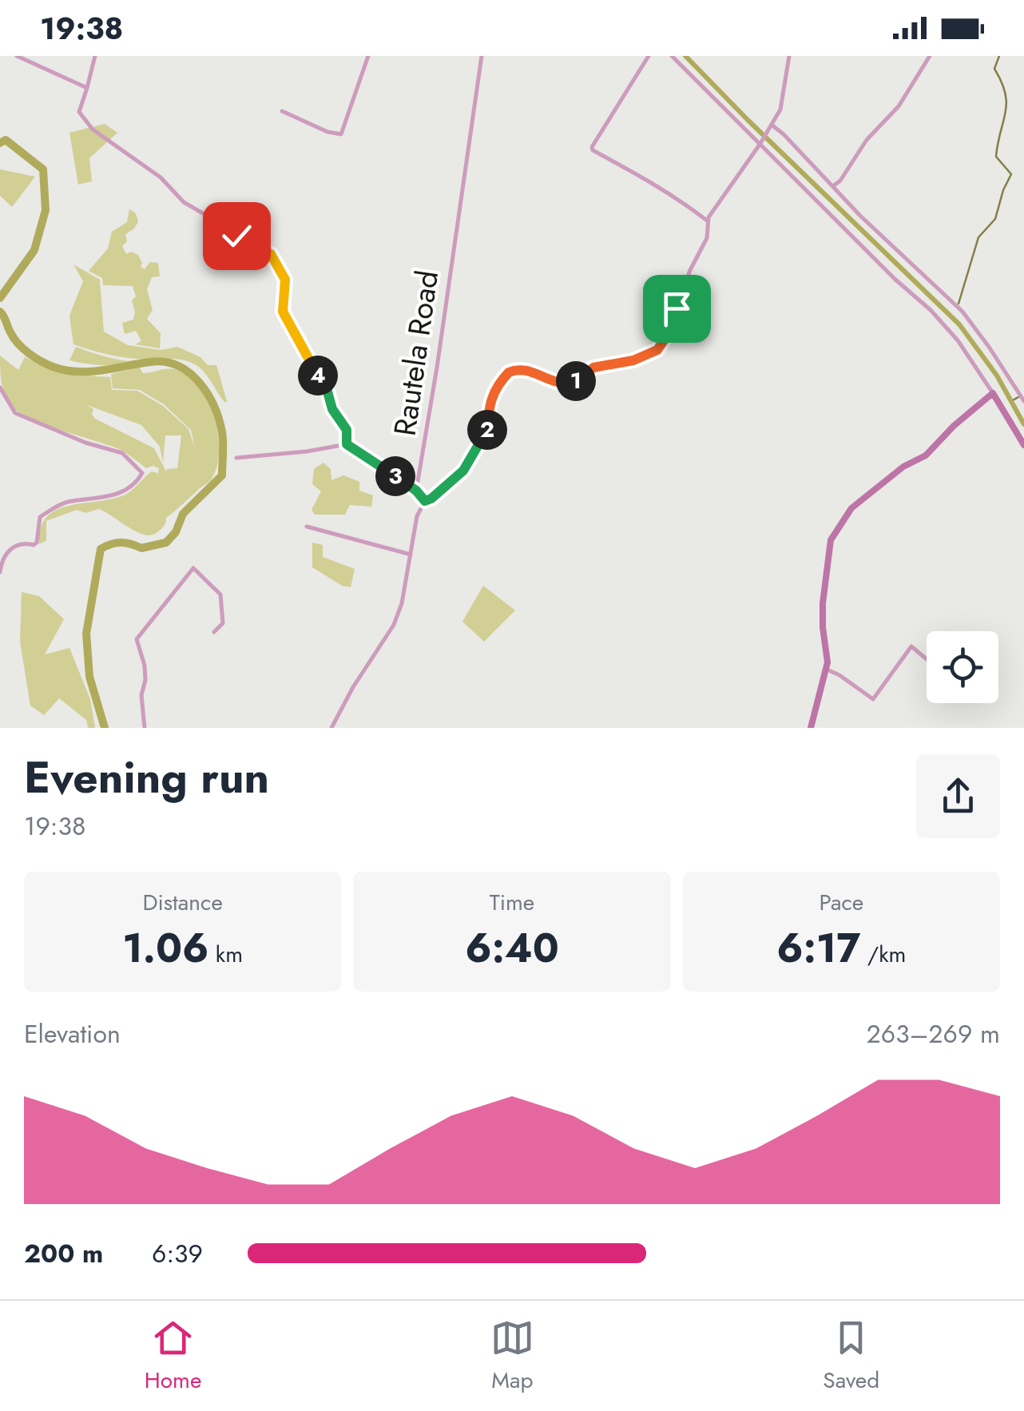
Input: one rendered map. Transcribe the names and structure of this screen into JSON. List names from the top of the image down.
{
  "streets": {
    "street": ["Rautela Road"]
  },
  "page": {
    "status": "19:38",
    "pins": [
      "4",
      "1",
      "2",
      "3"
    ],
    "heading": ["Evening run", "19:38"],
    "stats": [
      ["Distance", "1.06 km"],
      ["Time", "6:40"],
      ["Pace", "6:17 /km"]
    ],
    "chart": ["Elevation", "263–269 m"],
    "list": [
      {
        "name": "200 m",
        "note": "6:39"
      }
    ],
    "tabs": ["Home", "Map", "Saved"]
  }
}
